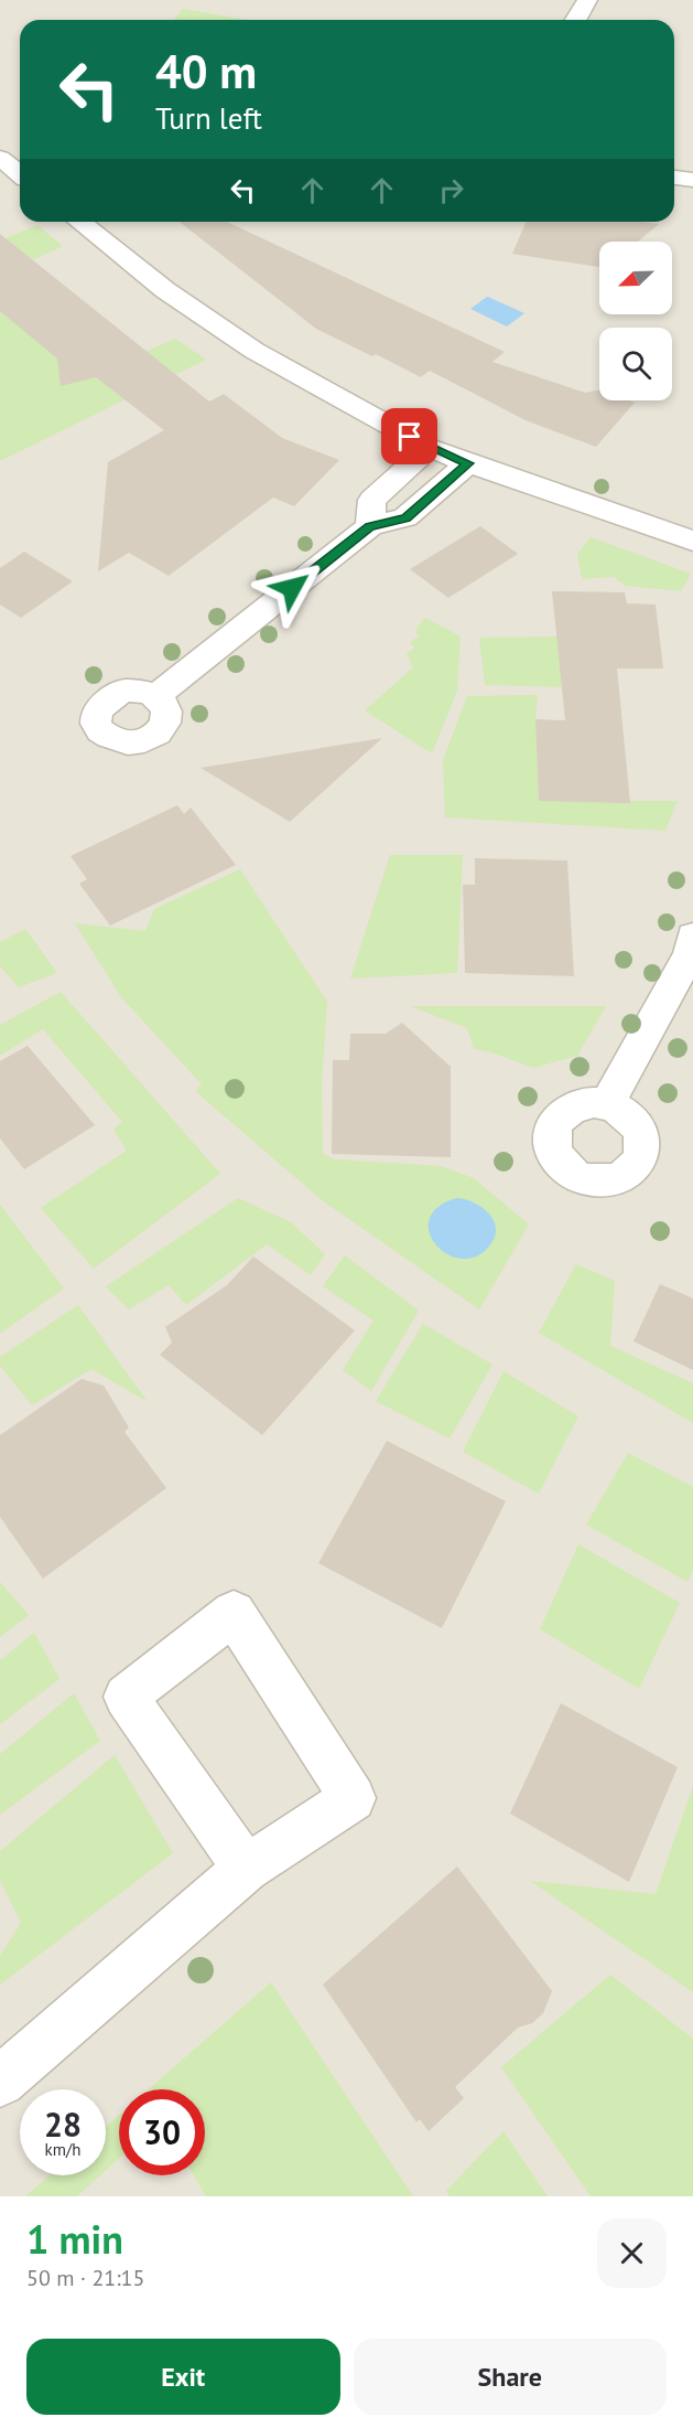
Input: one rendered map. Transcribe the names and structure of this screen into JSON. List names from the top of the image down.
{
  "north": "bottom left",
  "page": {
    "turn": ["40 m", "Turn left"],
    "speed": "28 km/h",
    "limit": "30",
    "heading": ["1 min", "50 m · 21:15"],
    "buttons": ["Exit", "Share"]
  }
}
